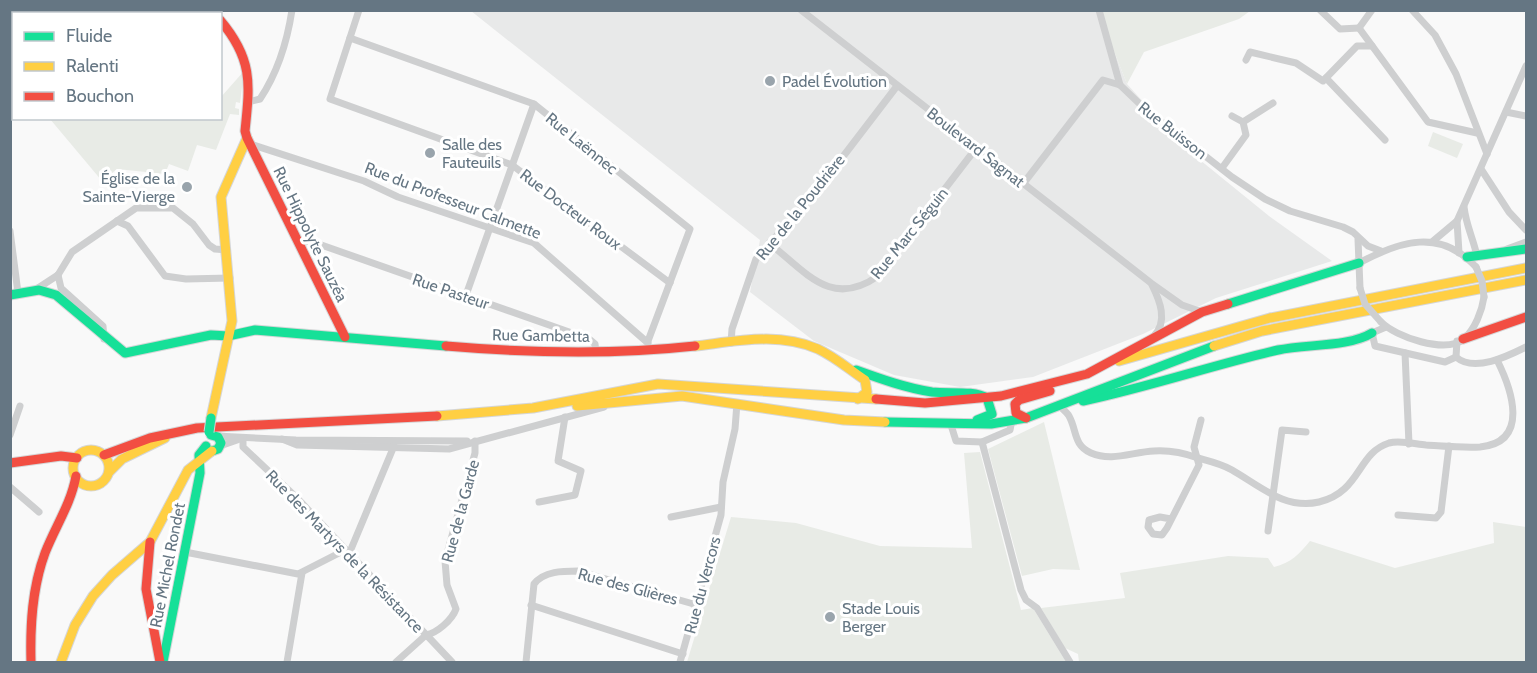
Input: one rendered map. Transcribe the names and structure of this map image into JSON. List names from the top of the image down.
{
  "streets": {
    "main road": ["Rue Hippolyte Sauzéa", "Rue Gambetta", "Rue Michel Rondet"],
    "street": [
      "Rue Buisson",
      "Rue Laënnec",
      "Boulevard Sagnat",
      "Rue du Professeur Calmette",
      "Rue de la Poudrière",
      "Rue Docteur Roux",
      "Rue Marc Séguin",
      "Rue Pasteur",
      "Rue de la Garde",
      "Rue des Martyrs de la Résistance",
      "Rue du Vercors",
      "Rue des Glières"
    ]
  },
  "crossings": [
    ["Rue Laënnec", "Rue du Professeur Calmette"],
    ["Rue Laënnec", "Rue Docteur Roux"],
    ["Boulevard Sagnat", "Rue de la Poudrière"],
    ["Boulevard Sagnat", "Rue Marc Séguin"],
    ["Rue du Professeur Calmette", "Rue Hippolyte Sauzéa"],
    ["Rue de la Poudrière", "Rue Marc Séguin"],
    ["Rue de la Poudrière", "Rue Gambetta"],
    ["Rue Hippolyte Sauzéa", "Rue Pasteur"],
    ["Rue Hippolyte Sauzéa", "Rue Gambetta"],
    ["Rue Pasteur", "Rue Gambetta"],
    ["Rue de la Garde", "Rue des Martyrs de la Résistance"],
    ["Rue du Vercors", "Rue des Glières"]
  ],
  "places": [
    "Padel Évolution",
    "Salle des Fauteuils",
    "Église de la Sainte-Vierge",
    "Stade Louis Berger"
  ],
  "legend": ["Fluide", "Ralenti", "Bouchon"]
}
